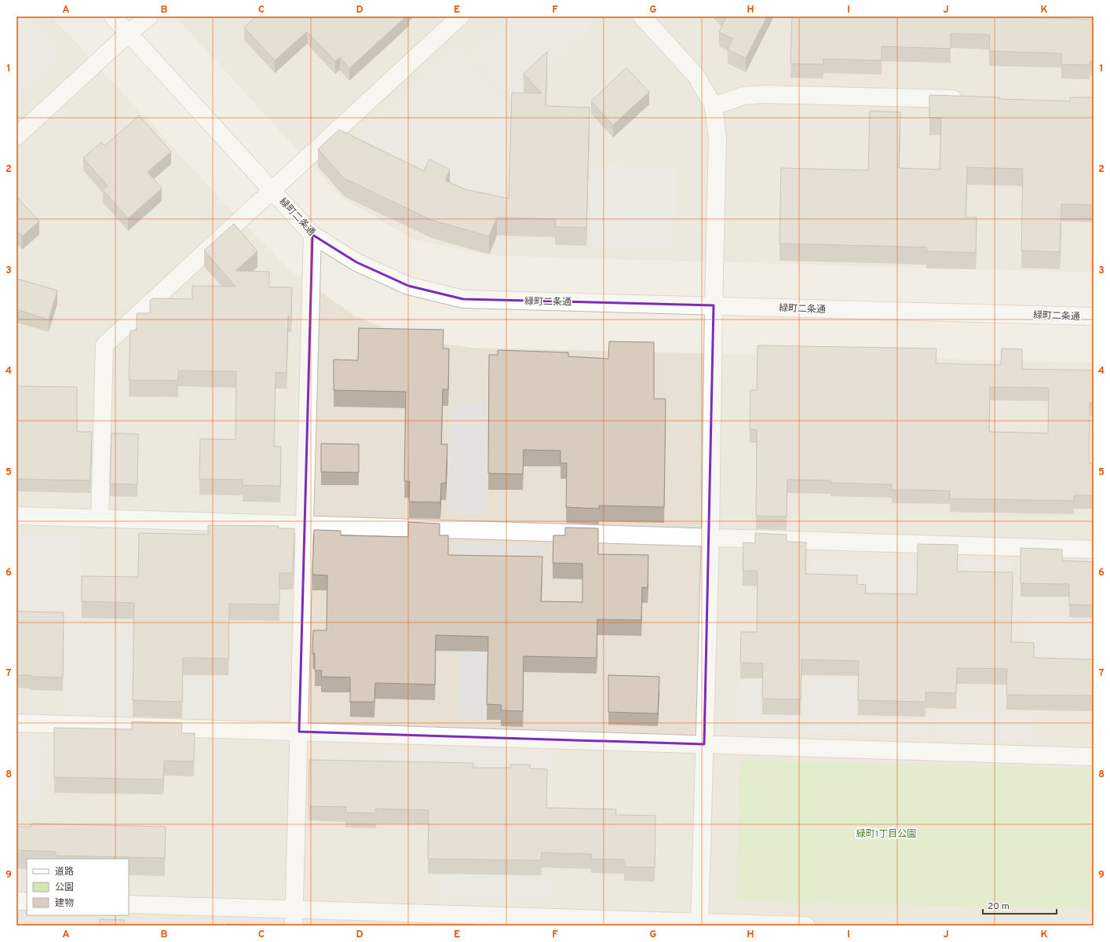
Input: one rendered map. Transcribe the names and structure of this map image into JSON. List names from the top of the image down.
{
  "streets": {
    "street": ["緑町二条通"]
  },
  "parks": ["緑町1丁目公園"],
  "legend": ["道路", "公園", "建物"],
  "scale_bar": "20 m",
  "grid": {
    "columns": [
      "A",
      "B",
      "C",
      "D",
      "E",
      "F",
      "G",
      "H",
      "I",
      "J",
      "K"
    ],
    "rows": [
      "1",
      "2",
      "3",
      "4",
      "5",
      "6",
      "7",
      "8",
      "9"
    ]
  }
}
